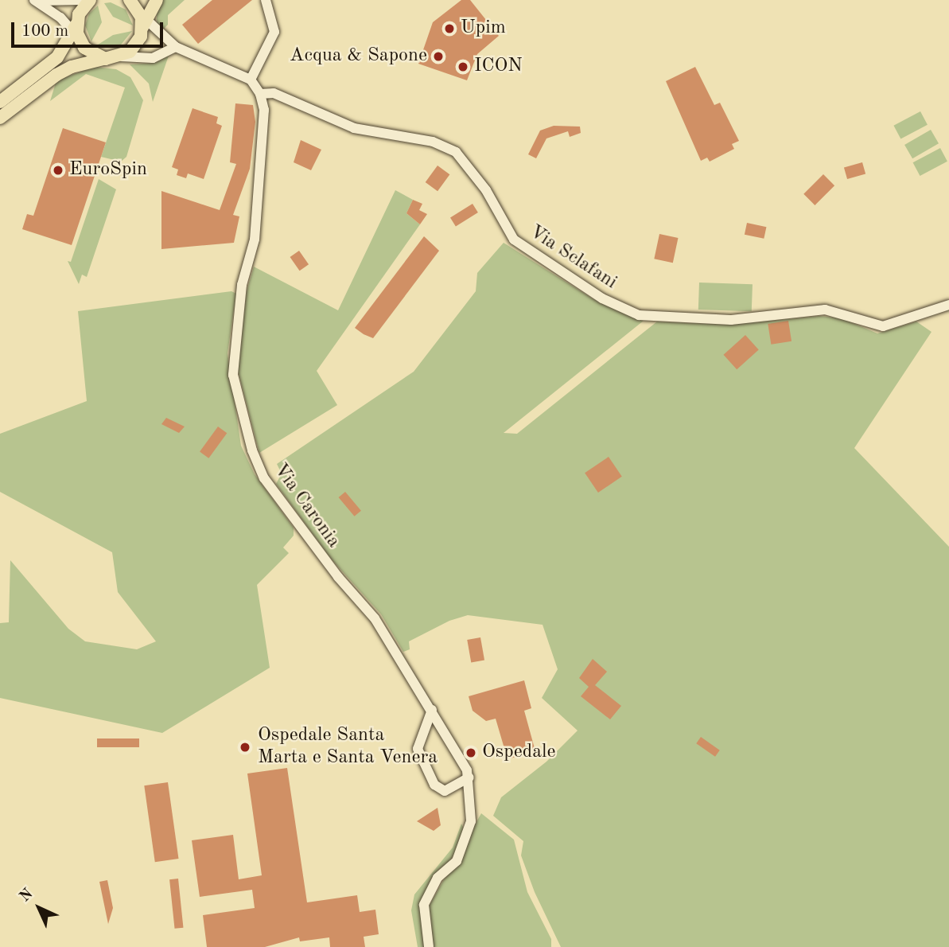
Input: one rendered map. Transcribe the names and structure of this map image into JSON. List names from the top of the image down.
{
  "streets": {
    "street": ["Via Sclafani", "Via Caronia"]
  },
  "crossings": [
    ["Via Sclafani", "Via Caronia"]
  ],
  "places": [
    "Upim",
    "Acqua & Sapone",
    "ICON",
    "EuroSpin",
    "Ospedale Santa Marta e Santa Venera",
    "Ospedale"
  ],
  "scale_bar": "100 m",
  "north": "top left"
}
